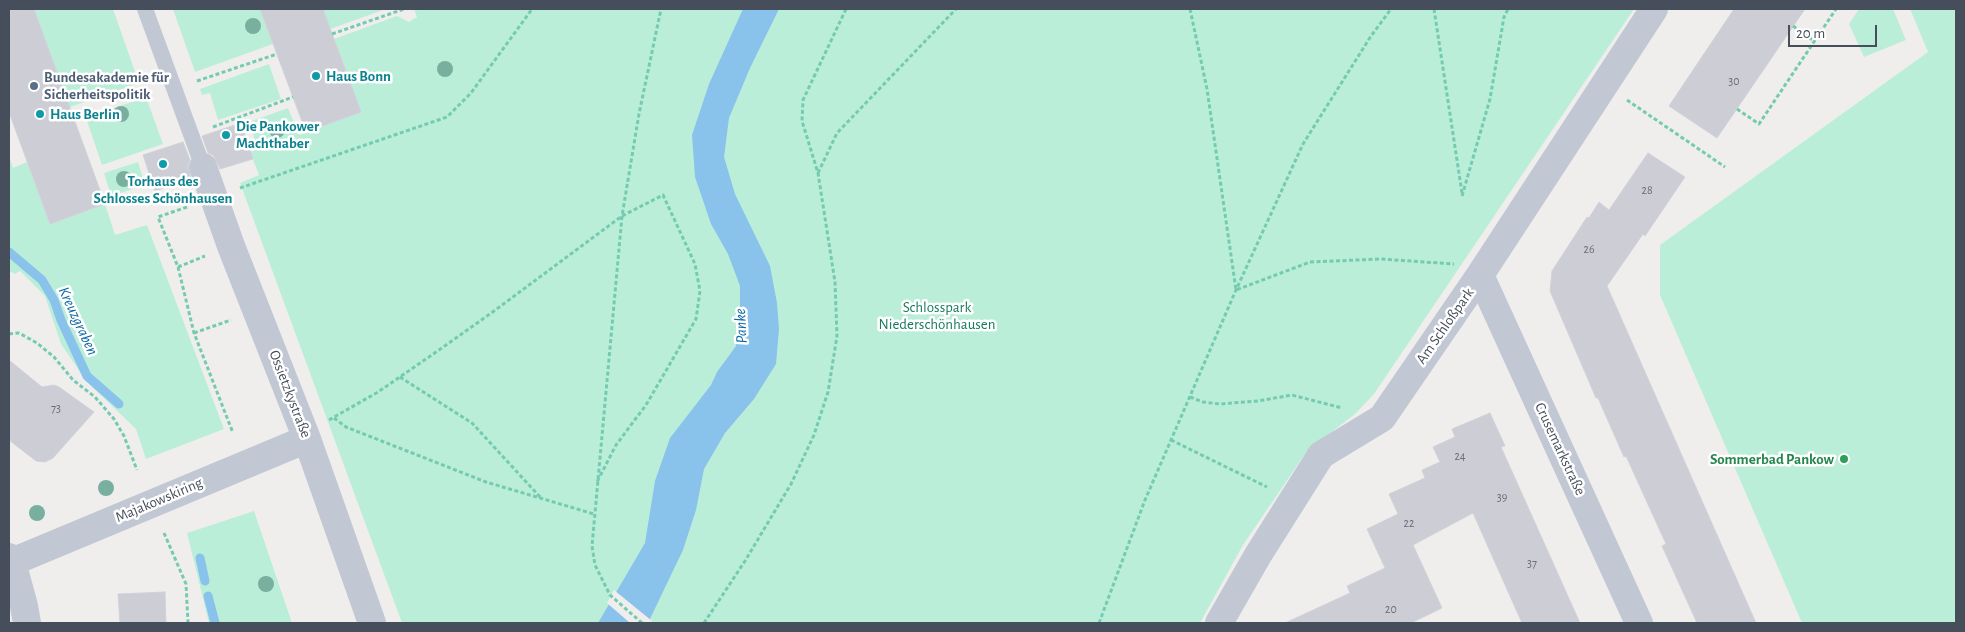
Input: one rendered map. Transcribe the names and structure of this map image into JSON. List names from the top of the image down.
{
  "streets": {
    "street": [
      "Am Schloßpark",
      "Ossietzkystraße",
      "Crusemarkstraße",
      "Majakowskiring"
    ]
  },
  "crossings": [
    ["Am Schloßpark", "Crusemarkstraße"],
    ["Ossietzkystraße", "Majakowskiring"]
  ],
  "water": ["Kreuzgraben", "Panke"],
  "parks": ["Schlosspark Niederschönhausen"],
  "places": [
    "Haus Bonn",
    "Bundesakademie für Sicherheitspolitik",
    "Haus Berlin",
    "Die Pankower Machthaber",
    "Torhaus des Schlosses Schönhausen",
    "Sommerbad Pankow"
  ],
  "house_numbers": [
    "30",
    "28",
    "26",
    "73",
    "24",
    "39",
    "22",
    "37",
    "20"
  ],
  "scale_bar": "20 m"
}
